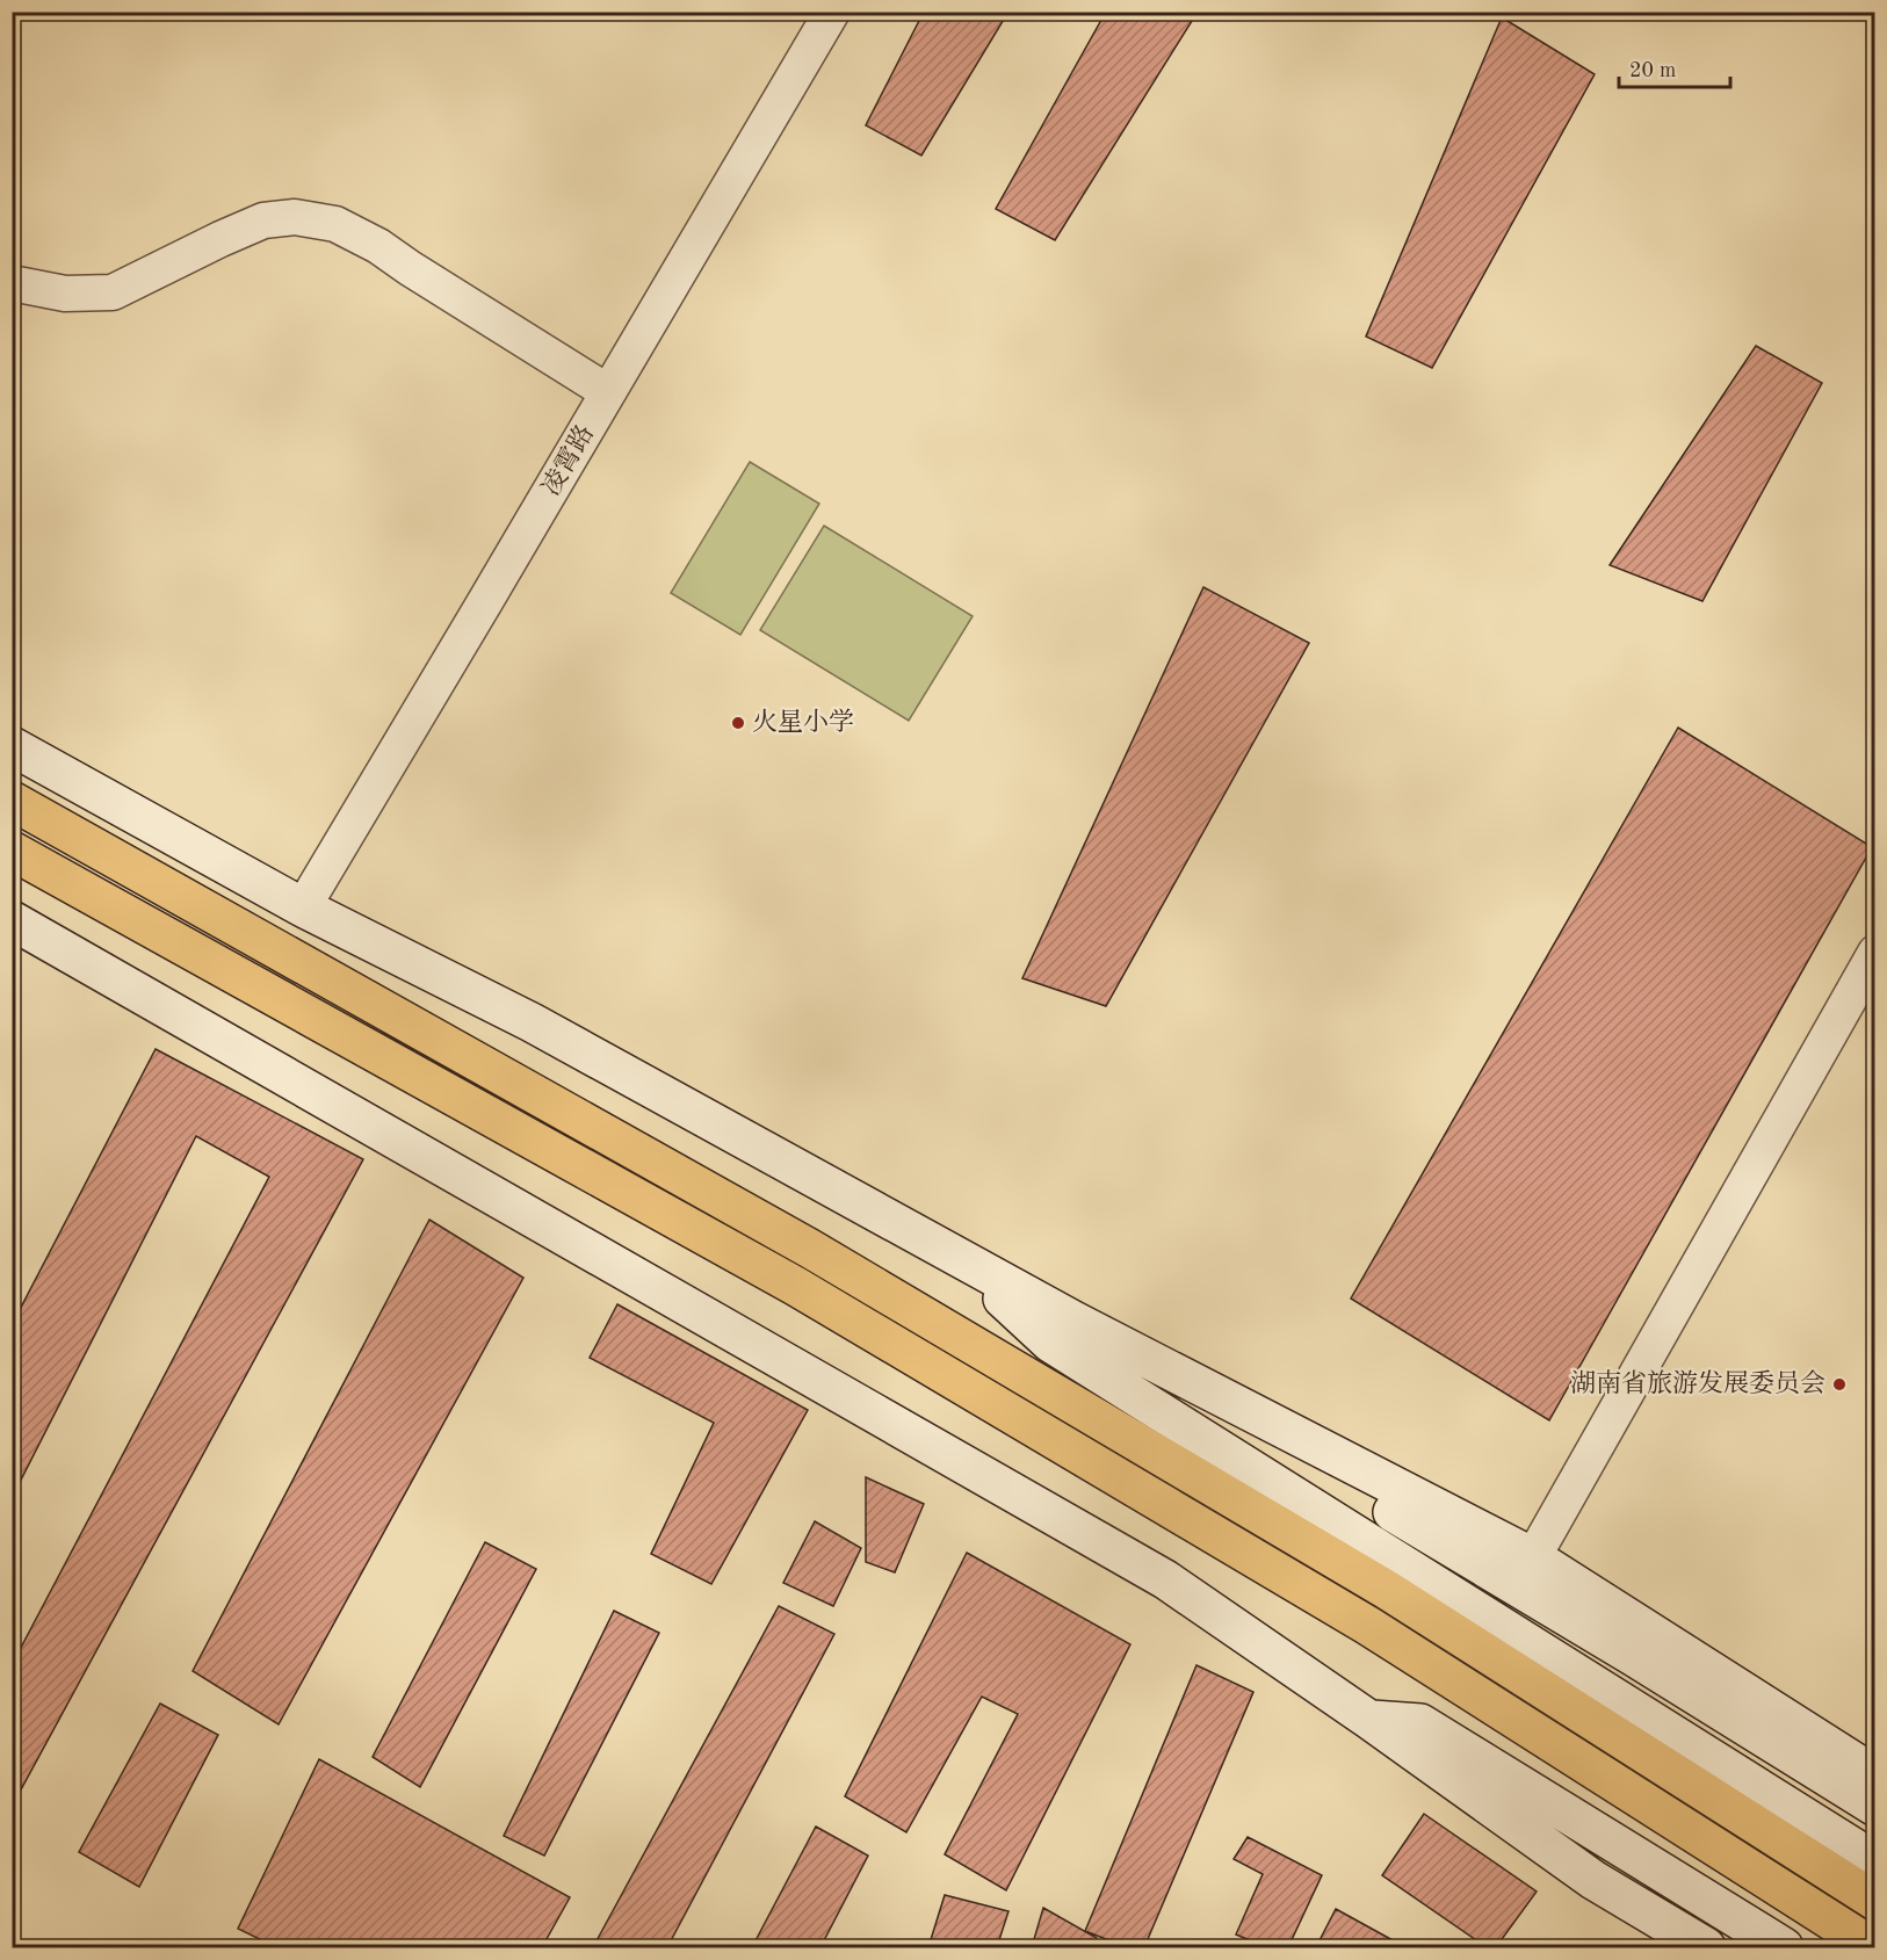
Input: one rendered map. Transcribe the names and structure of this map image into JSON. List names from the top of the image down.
{
  "streets": {
    "street": ["凌霄路"]
  },
  "places": ["火星小学", "湖南省旅游发展委员会"],
  "scale_bar": "20 m"
}
